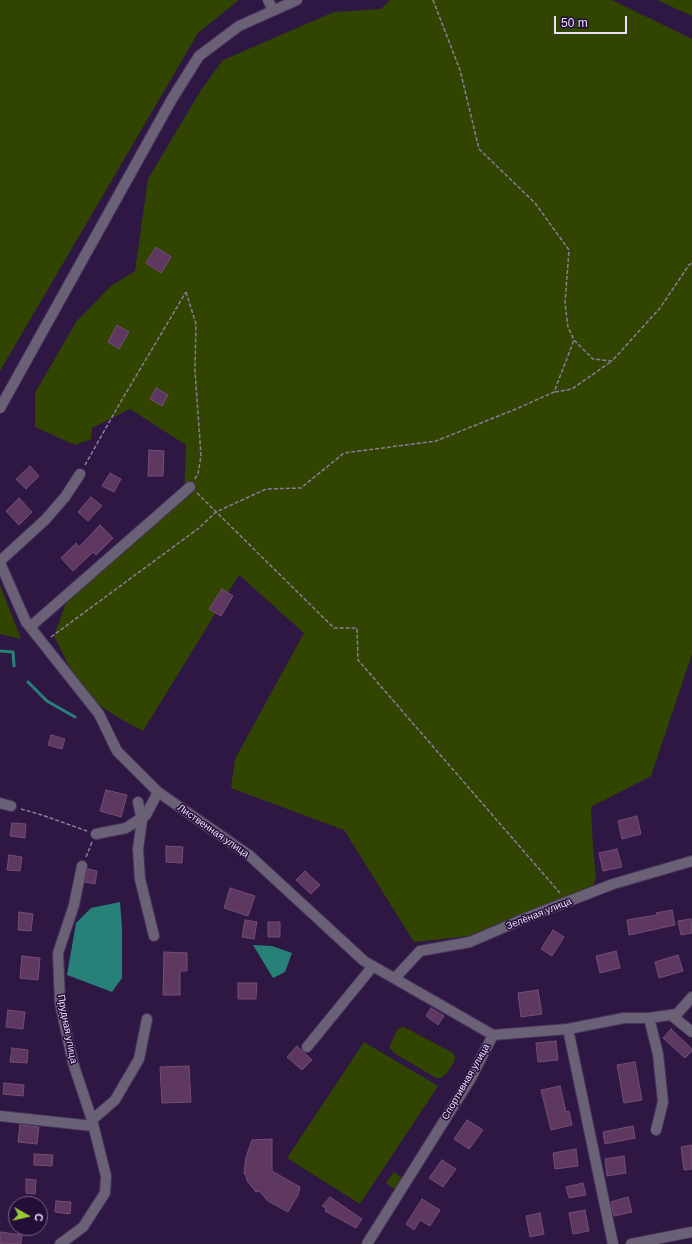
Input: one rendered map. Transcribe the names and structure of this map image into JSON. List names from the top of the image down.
{
  "streets": {
    "street": [
      "Лиственная улица",
      "Зелёная улица",
      "Прудная улица",
      "Спортивная улица"
    ]
  },
  "crossings": [
    ["Лиственная улица", "Зелёная улица"],
    ["Лиственная улица", "Спортивная улица"]
  ],
  "scale_bar": "50 m",
  "north": "right"
}
